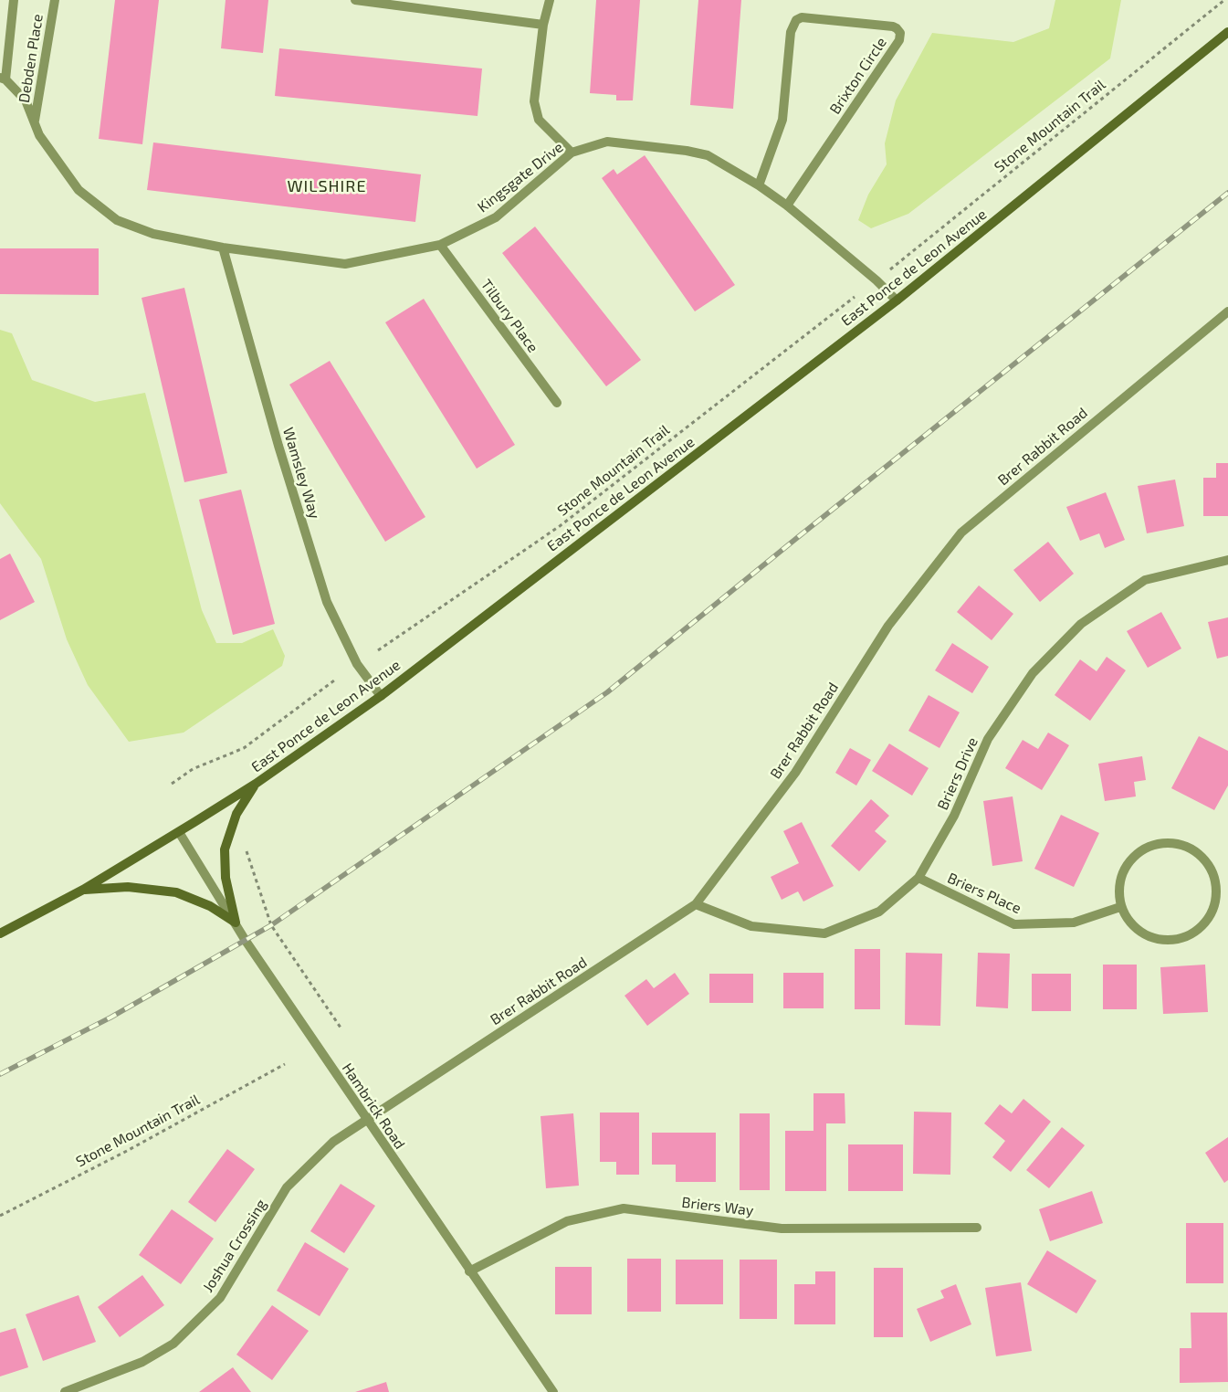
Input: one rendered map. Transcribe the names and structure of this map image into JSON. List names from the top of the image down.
{
  "streets": {
    "main road": ["East Ponce de Leon Avenue"],
    "street": [
      "Debden Place",
      "Brixton Circle",
      "Kingsgate Drive",
      "Tilbury Place",
      "Brer Rabbit Road",
      "Wamsley Way",
      "Briers Drive",
      "Briers Place",
      "Hambrick Road",
      "Briers Way",
      "Joshua Crossing"
    ],
    "path": ["Stone Mountain Trail"]
  },
  "crossings": [
    ["Debden Place", "Kingsgate Drive"],
    ["Brixton Circle", "Kingsgate Drive"],
    ["Kingsgate Drive", "East Ponce de Leon Avenue"],
    ["Kingsgate Drive", "Tilbury Place"],
    ["Kingsgate Drive", "Wamsley Way"],
    ["East Ponce de Leon Avenue", "Wamsley Way"],
    ["East Ponce de Leon Avenue", "Hambrick Road"],
    ["Brer Rabbit Road", "Briers Drive"],
    ["Brer Rabbit Road", "Hambrick Road"],
    ["Brer Rabbit Road", "Joshua Crossing"],
    ["Briers Drive", "Briers Place"],
    ["Hambrick Road", "Briers Way"],
    ["Hambrick Road", "Joshua Crossing"]
  ],
  "districts": ["WILSHIRE"]
}
